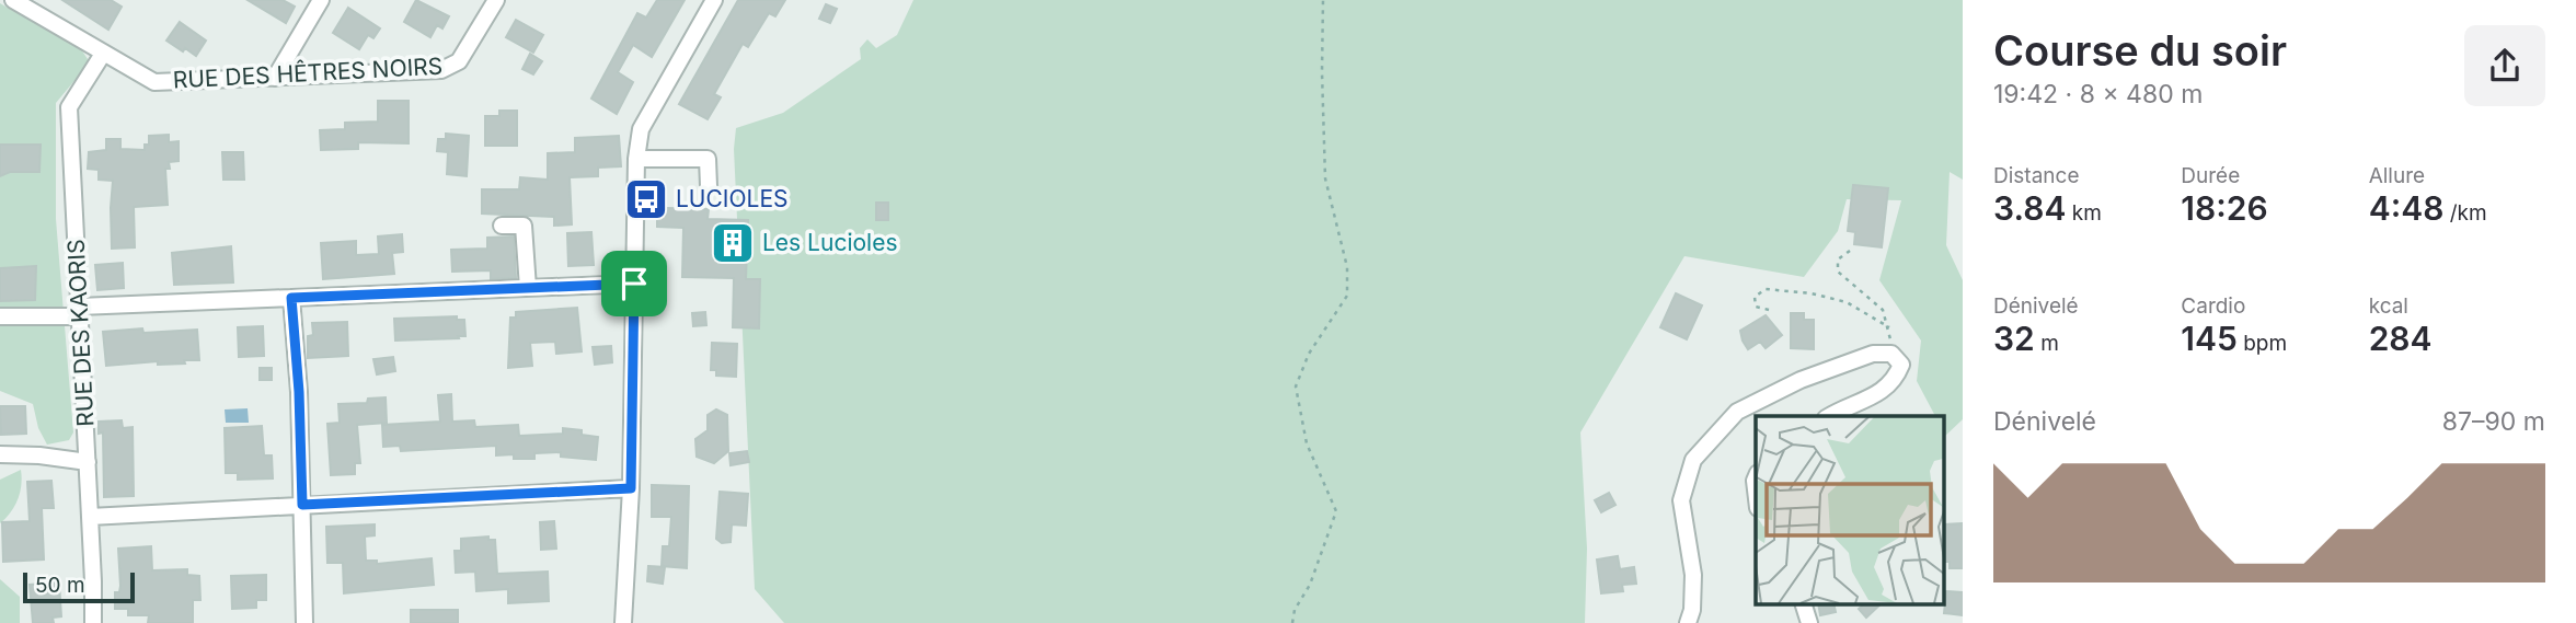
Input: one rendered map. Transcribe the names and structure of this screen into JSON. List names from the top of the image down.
{
  "streets": {
    "street": ["RUE DES HÊTRES NOIRS", "RUE DES KAORIS"]
  },
  "crossings": [
    ["RUE DES HÊTRES NOIRS", "RUE DES KAORIS"]
  ],
  "places": {
    "bus stop": ["LUCIOLES"],
    "building": ["Les Lucioles"]
  },
  "scale_bar": "50 m",
  "page": {
    "heading": ["Course du soir", "19:42 · 8 × 480 m"],
    "stats": [
      ["Distance", "3.84 km"],
      ["Durée", "18:26"],
      ["Allure", "4:48 /km"],
      ["Dénivelé", "32 m"],
      ["Cardio", "145 bpm"],
      ["kcal", "284"]
    ],
    "chart": ["Dénivelé", "87–90 m"],
    "scale": "50 m"
  }
}
